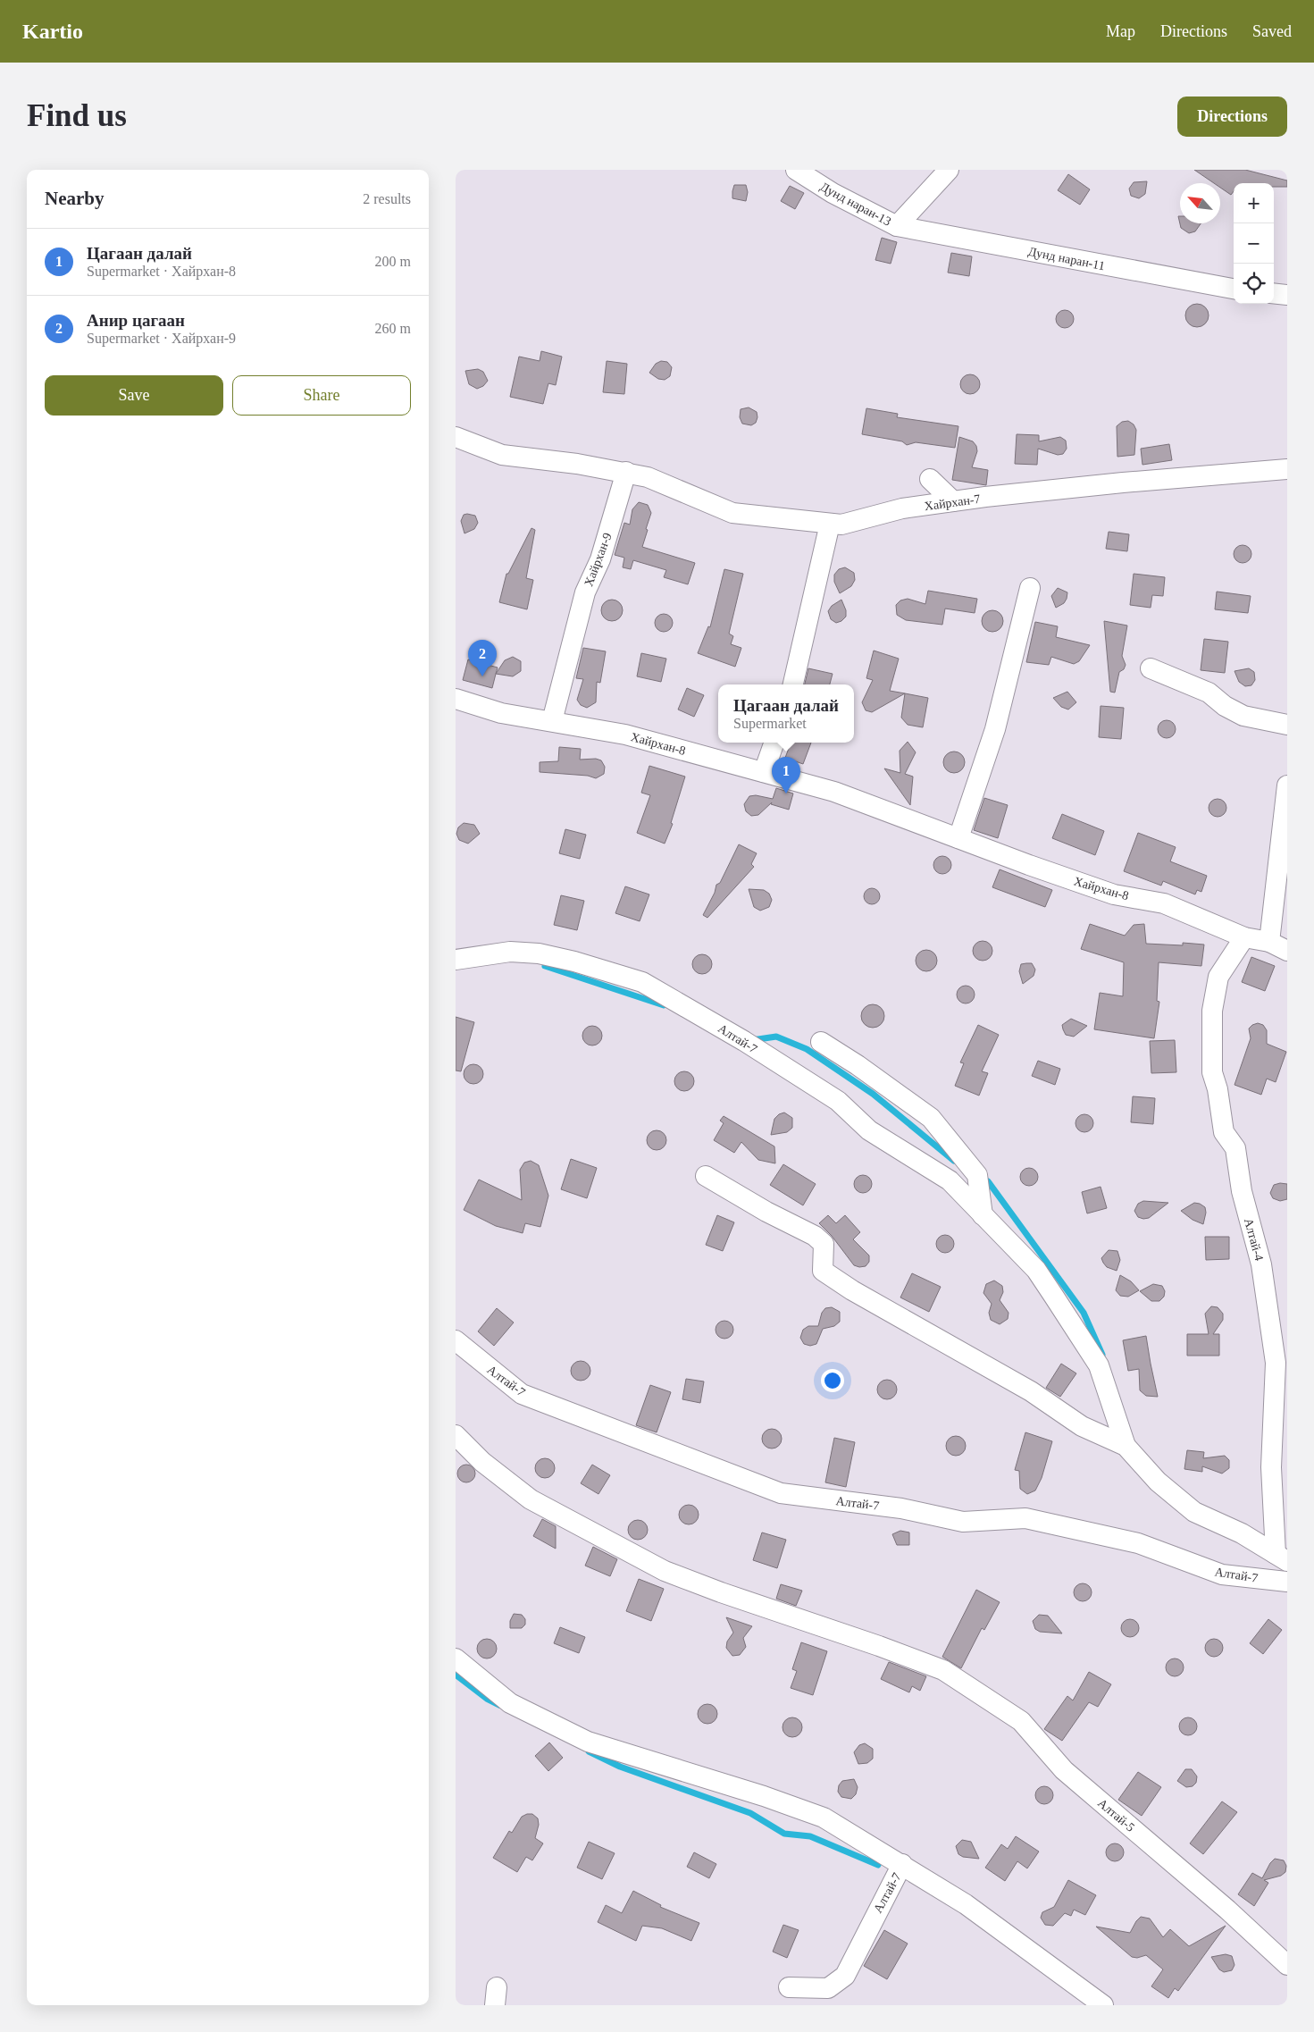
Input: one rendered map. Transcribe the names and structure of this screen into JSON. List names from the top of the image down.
{
  "streets": {
    "street": [
      "Дунд наран-13",
      "Дунд наран-11",
      "Хайрхан-7",
      "Хайрхан-9",
      "Хайрхан-8",
      "Алтай-7",
      "Алтай-4",
      "Алтай-5"
    ]
  },
  "crossings": [
    ["Дунд наран-13", "Дунд наран-11"],
    ["Хайрхан-7", "Хайрхан-9"],
    ["Хайрхан-9", "Хайрхан-8"],
    ["Хайрхан-8", "Алтай-4"],
    ["Алтай-7", "Алтай-4"]
  ],
  "north": "top left",
  "page": {
    "header": "Kartio",
    "nav": ["Map", "Directions", "Saved"],
    "buttons": [
      "Directions",
      ["Save", "Share"]
    ],
    "title": "Find us",
    "heading": ["Nearby", "2 results"],
    "map_buttons": ["+", "−"],
    "list": [
      {
        "mark": "1",
        "name": "Цагаан далай",
        "note": "Supermarket · Хайрхан-8",
        "value": "200 m"
      },
      {
        "mark": "2",
        "name": "Анир цагаан",
        "note": "Supermarket · Хайрхан-9",
        "value": "260 m"
      }
    ],
    "pins": ["2", "1"],
    "popup": ["Цагаан далай", "Supermarket"]
  }
}
